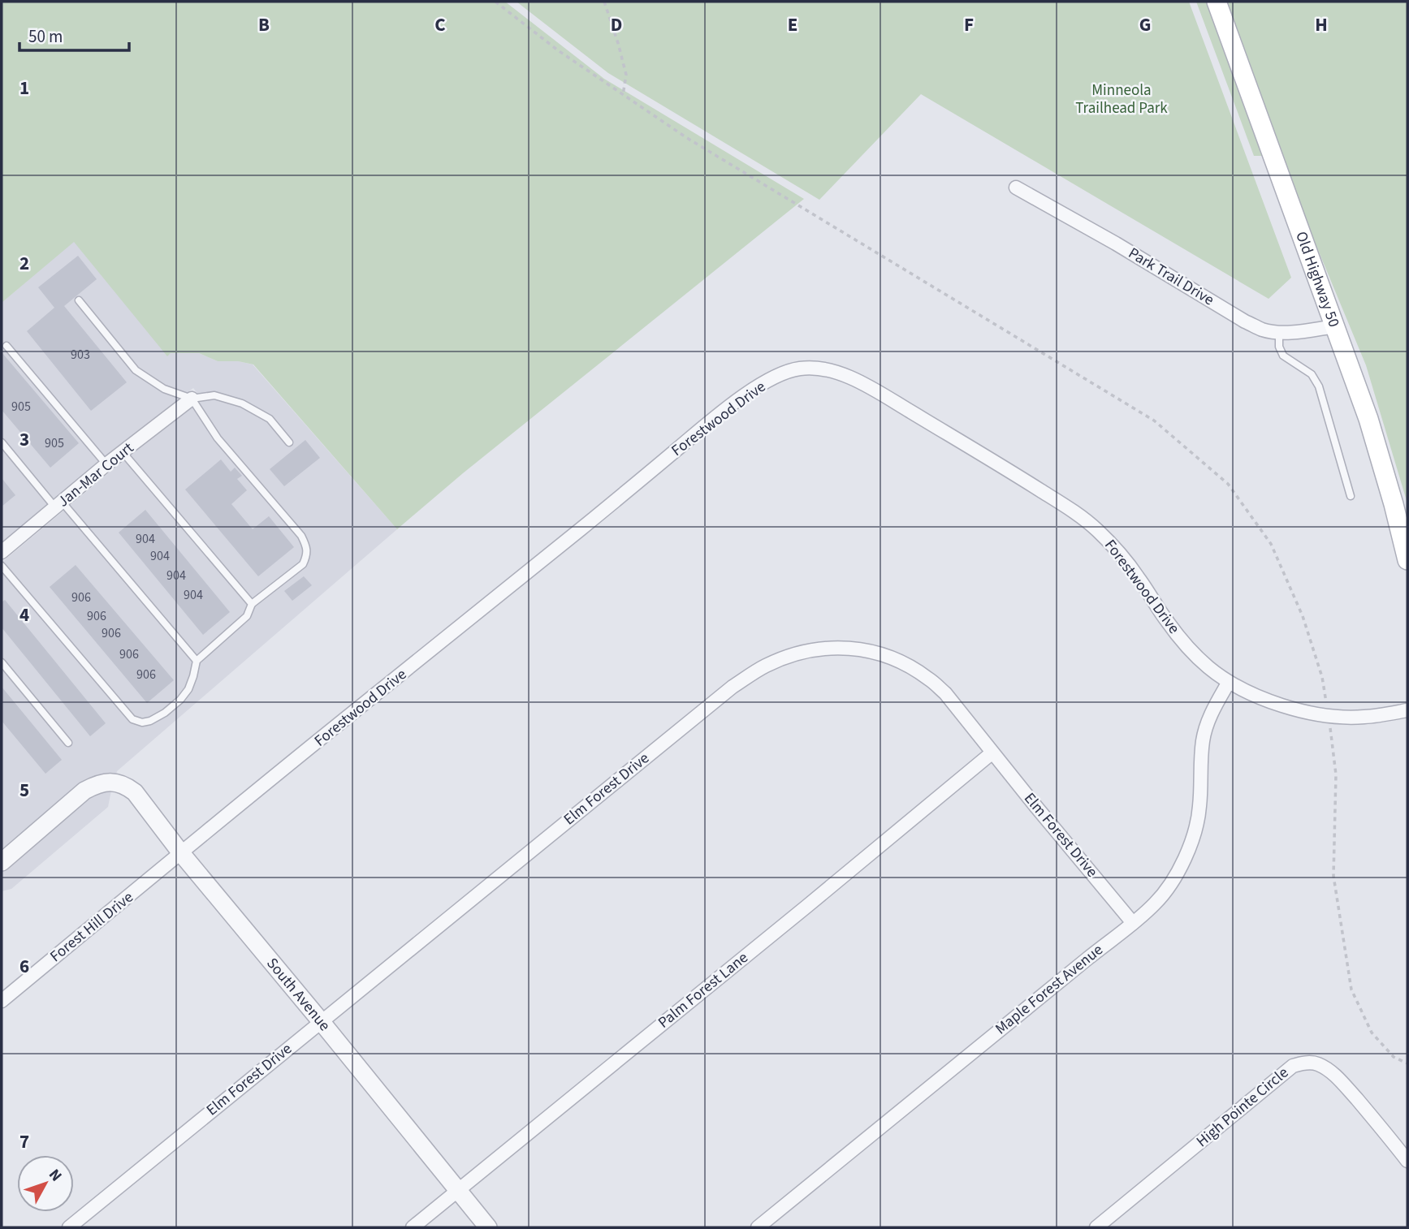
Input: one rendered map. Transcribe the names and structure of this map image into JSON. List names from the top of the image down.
{
  "streets": {
    "main road": ["Old Highway 50"],
    "street": [
      "Park Trail Drive",
      "Forestwood Drive",
      "Jan-Mar Court",
      "Elm Forest Drive",
      "Forest Hill Drive",
      "Maple Forest Avenue",
      "Palm Forest Lane",
      "South Avenue",
      "High Pointe Circle"
    ]
  },
  "crossings": [
    ["Park Trail Drive", "Old Highway 50"],
    ["Forestwood Drive", "Forest Hill Drive"],
    ["Forestwood Drive", "Maple Forest Avenue"],
    ["Forestwood Drive", "South Avenue"],
    ["Elm Forest Drive", "Maple Forest Avenue"],
    ["Elm Forest Drive", "Palm Forest Lane"],
    ["Elm Forest Drive", "South Avenue"],
    ["Forest Hill Drive", "South Avenue"],
    ["Palm Forest Lane", "South Avenue"]
  ],
  "parks": ["Minneola Trailhead Park"],
  "house_numbers": [
    "903",
    "905",
    "905",
    "904",
    "904",
    "904",
    "904",
    "906",
    "906",
    "906",
    "906",
    "906"
  ],
  "scale_bar": "50 m",
  "north": "top right",
  "grid": {
    "columns": [
      "B",
      "C",
      "D",
      "E",
      "F",
      "G",
      "H"
    ],
    "rows": [
      "1",
      "2",
      "3",
      "4",
      "5",
      "6",
      "7"
    ]
  }
}
